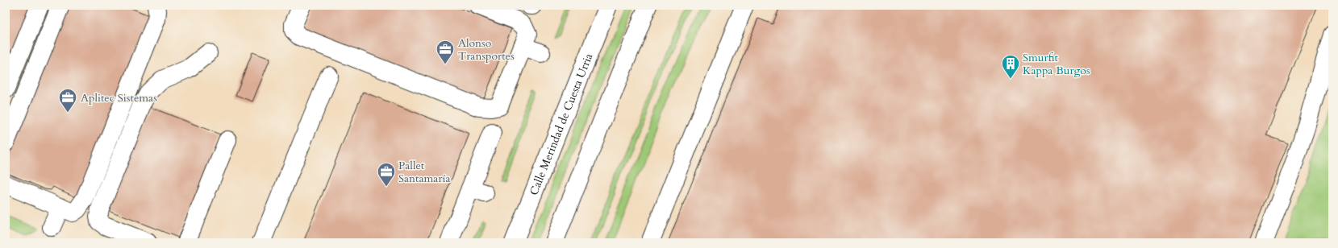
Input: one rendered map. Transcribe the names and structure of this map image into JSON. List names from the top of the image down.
{
  "streets": {
    "street": ["Calle Merindad de Cuesta Urria"]
  },
  "places": {
    "office": ["Alonso Transportes", "Aplitec Sistemas", "Pallet Santamaría"],
    "building": ["Smurfit Kappa Burgos"]
  }
}
